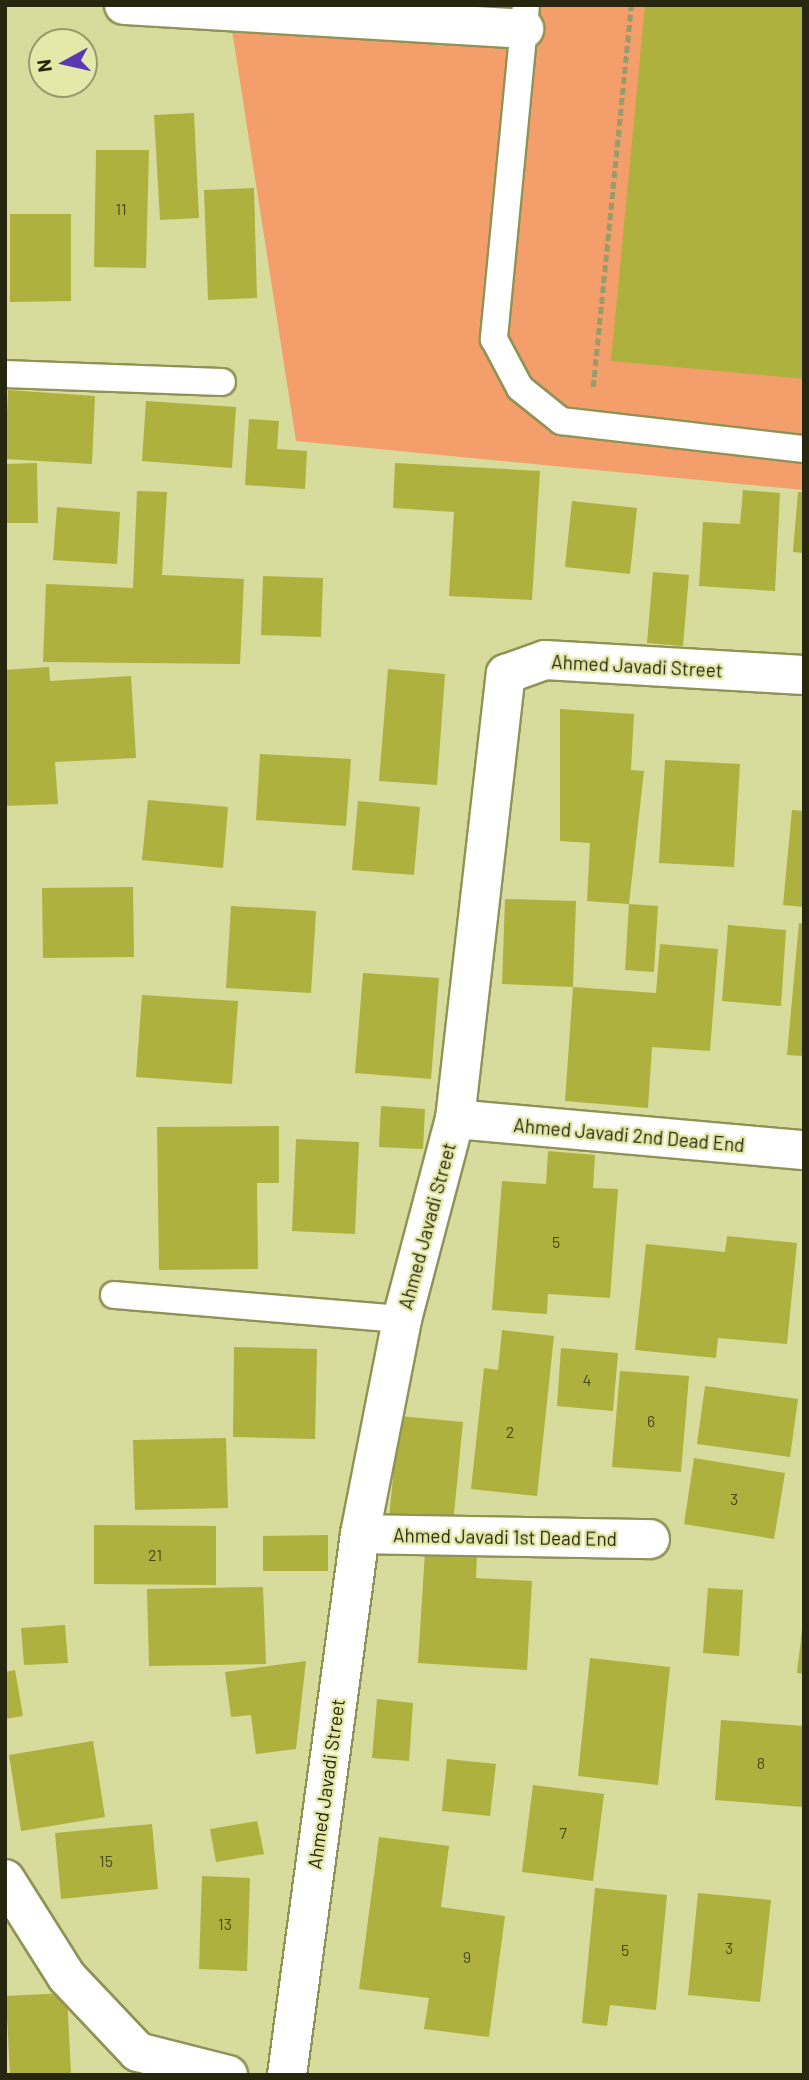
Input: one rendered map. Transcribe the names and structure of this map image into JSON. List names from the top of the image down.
{
  "streets": {
    "street": ["Ahmed Javadi Street", "Ahmed Javadi 2nd Dead End", "Ahmed Javadi 1st Dead End"]
  },
  "crossings": [
    ["Ahmed Javadi Street", "Ahmed Javadi 2nd Dead End"],
    ["Ahmed Javadi Street", "Ahmed Javadi 1st Dead End"]
  ],
  "house_numbers": [
    "11",
    "5",
    "4",
    "6",
    "2",
    "3",
    "21",
    "8",
    "7",
    "15",
    "13",
    "3",
    "5",
    "9"
  ],
  "north": "left"
}
